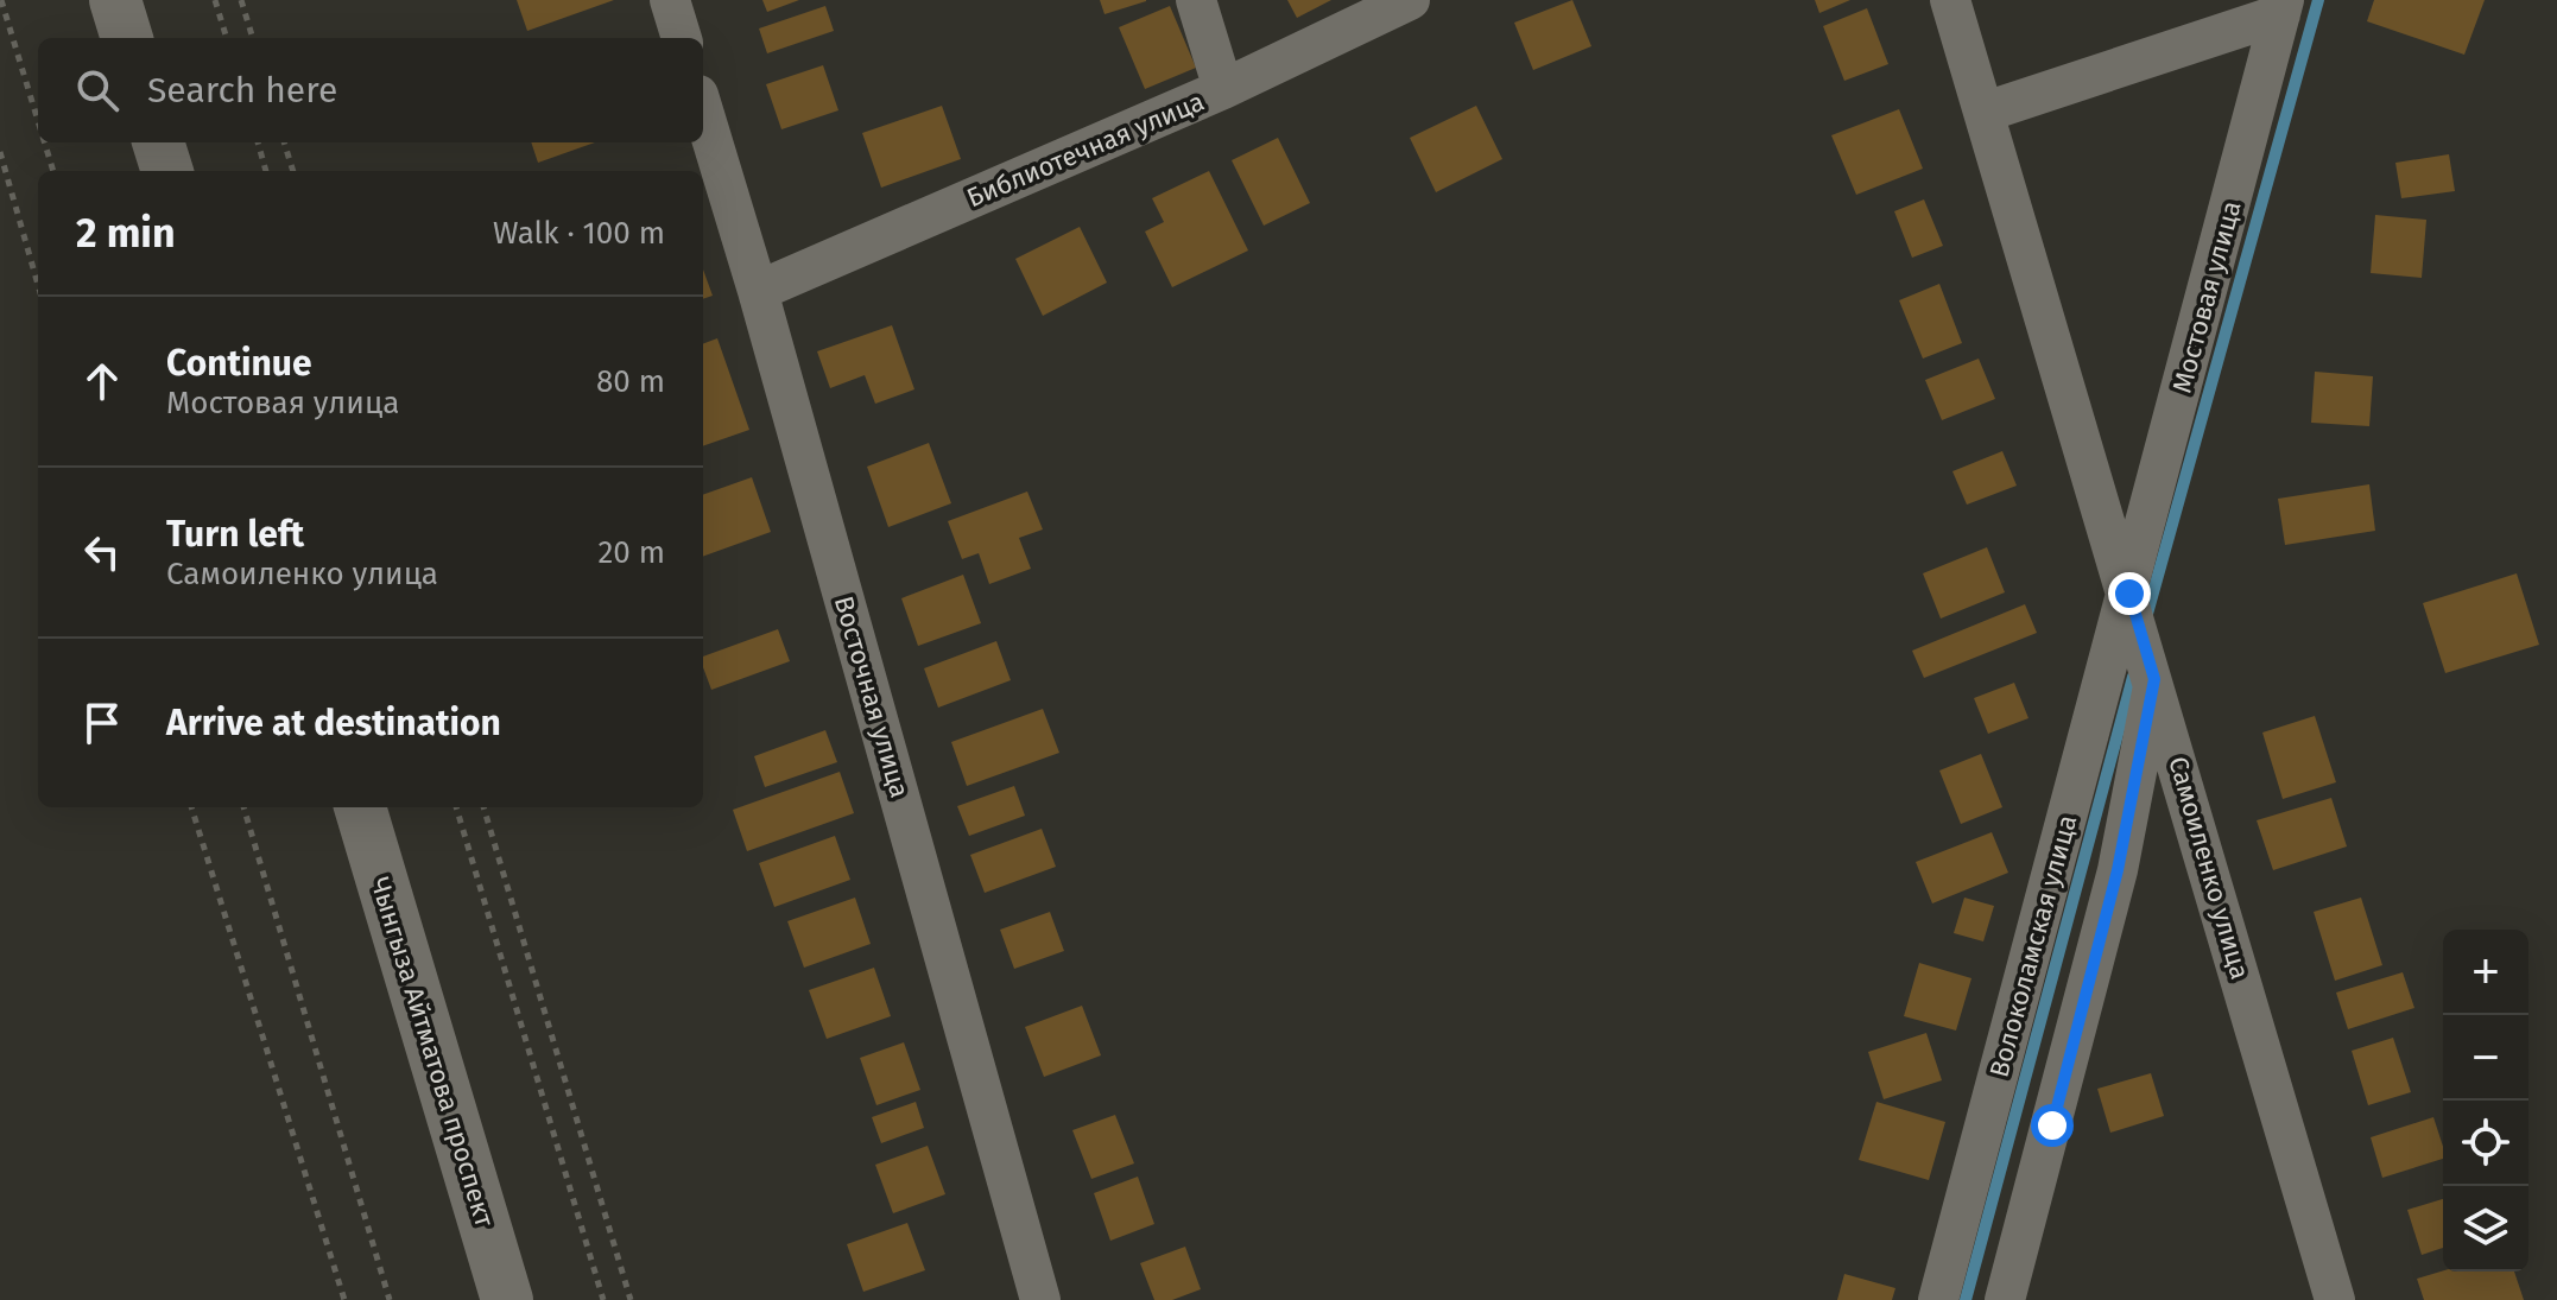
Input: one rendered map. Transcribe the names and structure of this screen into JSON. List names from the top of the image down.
{
  "streets": {
    "main road": ["Чынгыза Айтматова проспект"],
    "street": [
      "Библиотечная улица",
      "Мостовая улица",
      "Восточная улица",
      "Самоиленко улица",
      "Волоколамская улица"
    ]
  },
  "crossings": [
    ["Библиотечная улица", "Восточная улица"],
    ["Мостовая улица", "Самоиленко улица"],
    ["Мостовая улица", "Волоколамская улица"],
    ["Самоиленко улица", "Волоколамская улица"]
  ],
  "page": {
    "search": "Search here",
    "heading": ["2 min", "Walk · 100 m"],
    "list": [
      ["Continue", "Мостовая улица", "80 m"],
      ["Turn left", "Самоиленко улица", "20 m"],
      "Arrive at destination"
    ],
    "map_buttons": ["+", "−"]
  }
}
